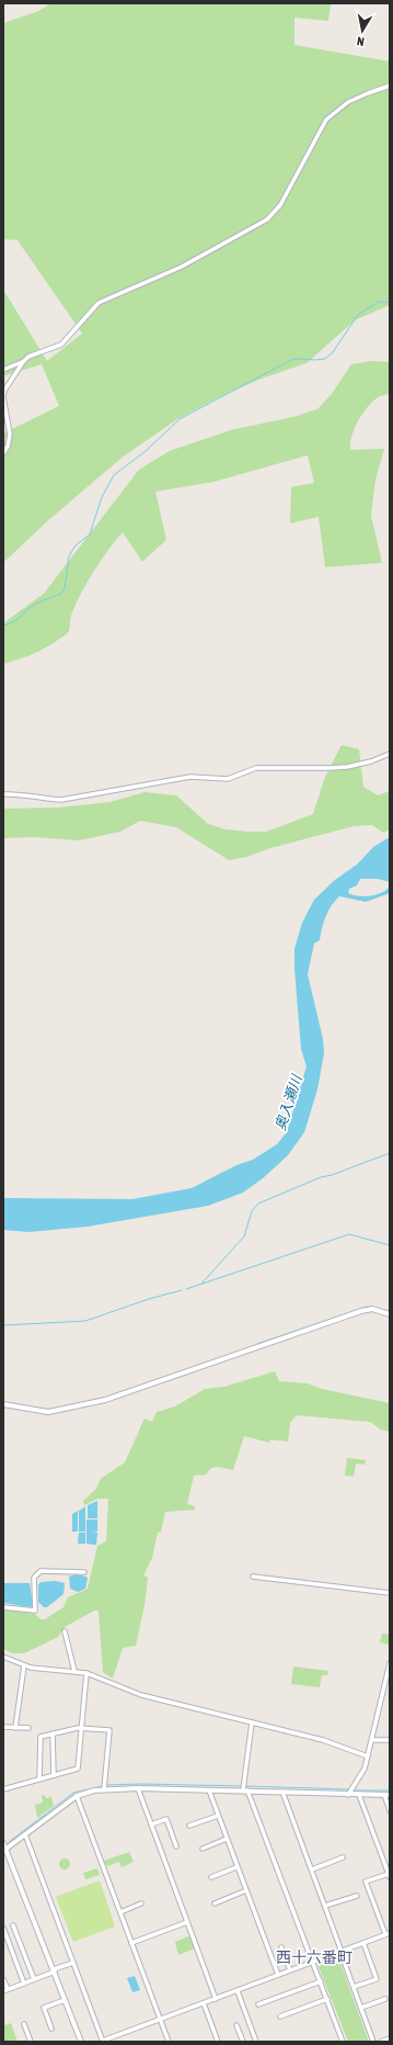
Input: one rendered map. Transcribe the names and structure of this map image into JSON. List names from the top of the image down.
{
  "districts": ["西十六番町"],
  "water": ["奥入瀬川"],
  "north": "bottom"
}
